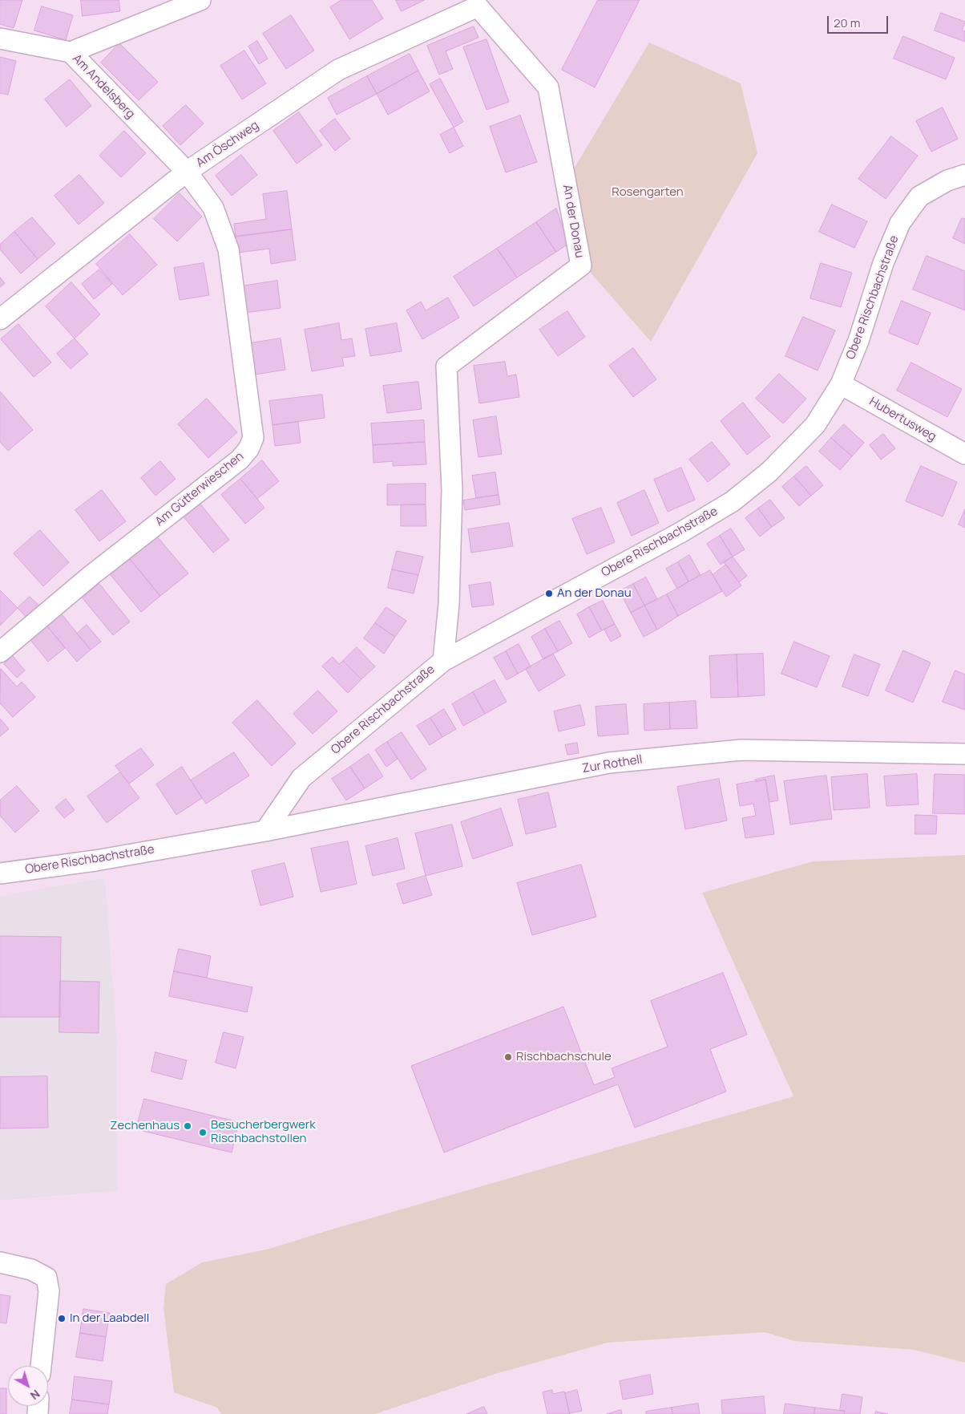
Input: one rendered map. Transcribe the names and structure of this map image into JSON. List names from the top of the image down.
{
  "streets": {
    "street": [
      "Am Andelsberg",
      "Am Öschweg",
      "An der Donau",
      "Obere Rischbachstraße",
      "Hubertusweg",
      "Am Gütterwieschen",
      "Zur Rothell"
    ]
  },
  "crossings": [
    ["Am Andelsberg", "Am Öschweg"],
    ["Am Andelsberg", "Am Gütterwieschen"],
    ["Am Öschweg", "An der Donau"],
    ["Am Öschweg", "Am Gütterwieschen"],
    ["An der Donau", "Obere Rischbachstraße"],
    ["Obere Rischbachstraße", "Hubertusweg"],
    ["Obere Rischbachstraße", "Zur Rothell"]
  ],
  "parks": ["Rosengarten"],
  "places": [
    "An der Donau",
    "Rischbachschule",
    "Zechenhaus",
    "Besucherbergwerk Rischbachstollen",
    "In der Laabdell"
  ],
  "scale_bar": "20 m",
  "north": "bottom right"
}
